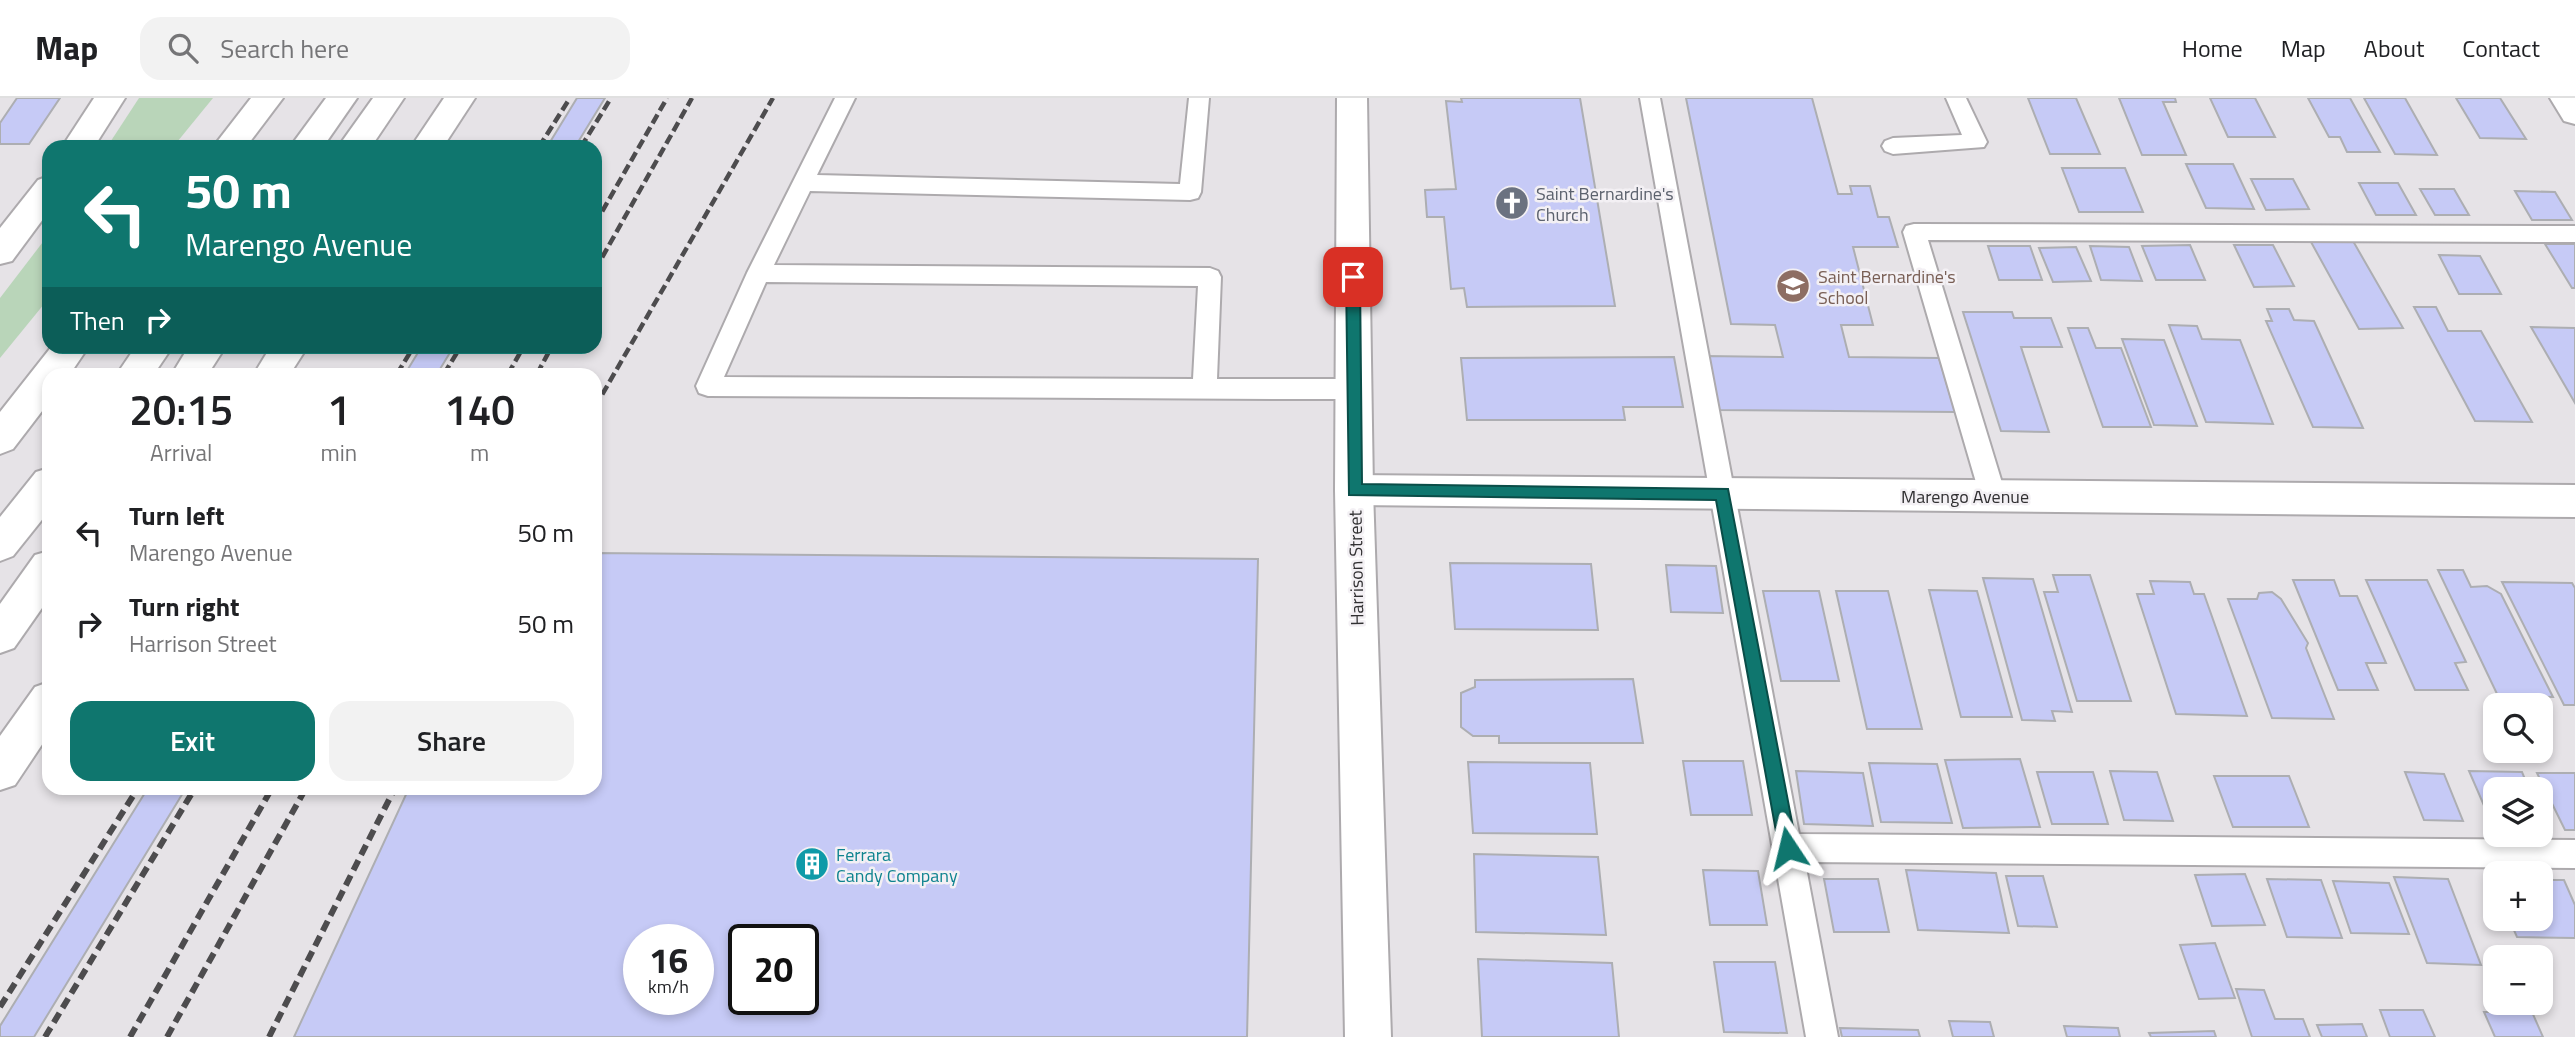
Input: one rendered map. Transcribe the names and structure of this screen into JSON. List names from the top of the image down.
{
  "streets": {
    "main road": ["Marengo Avenue", "Harrison Street"]
  },
  "crossings": [
    ["Marengo Avenue", "Harrison Street"]
  ],
  "places": {
    "church": ["Saint Bernardine's Church"],
    "school or university": ["Saint Bernardine's School"],
    "building": ["Ferrara Candy Company"]
  },
  "page": {
    "header": "Map",
    "search": "Search here",
    "nav": [
      "Home",
      "Map",
      "About",
      "Contact"
    ],
    "turn": ["50 m", "Marengo Avenue"],
    "then": "Then",
    "eta": [
      "20:15",
      "Arrival",
      "1",
      "min",
      "140",
      "m"
    ],
    "list": [
      {
        "name": "Turn left",
        "note": "Marengo Avenue",
        "value": "50 m"
      },
      {
        "name": "Turn right",
        "note": "Harrison Street",
        "value": "50 m"
      }
    ],
    "buttons": ["Exit", "Share"],
    "map_buttons": ["+", "−"],
    "speed": "16 km/h",
    "limit": "20"
  }
}
